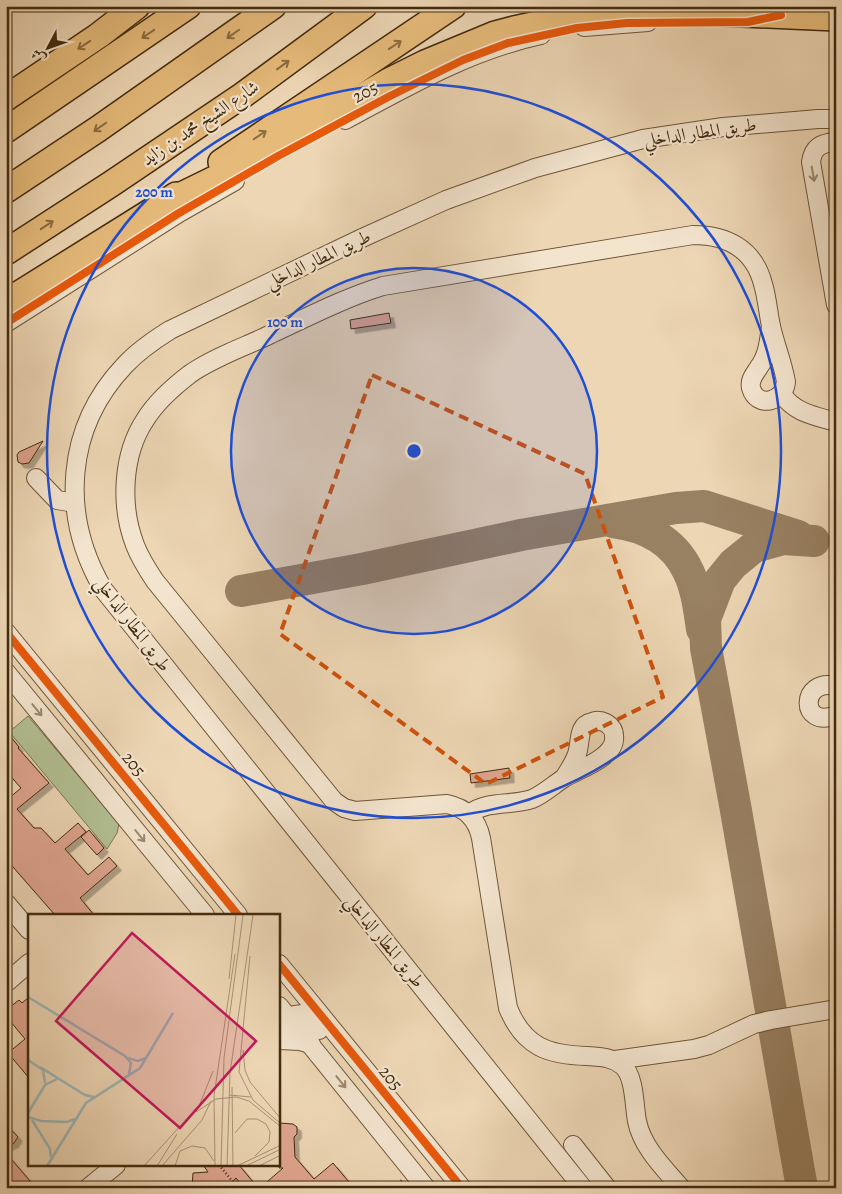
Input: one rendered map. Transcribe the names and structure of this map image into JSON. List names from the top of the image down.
{
  "streets": {
    "highway": ["شارع الشيخ محمد بن زايد"],
    "street": ["205", "طريق المطار الداخلي"]
  },
  "north": "bottom left",
  "rings": ["200 m", "100 m"]
}
